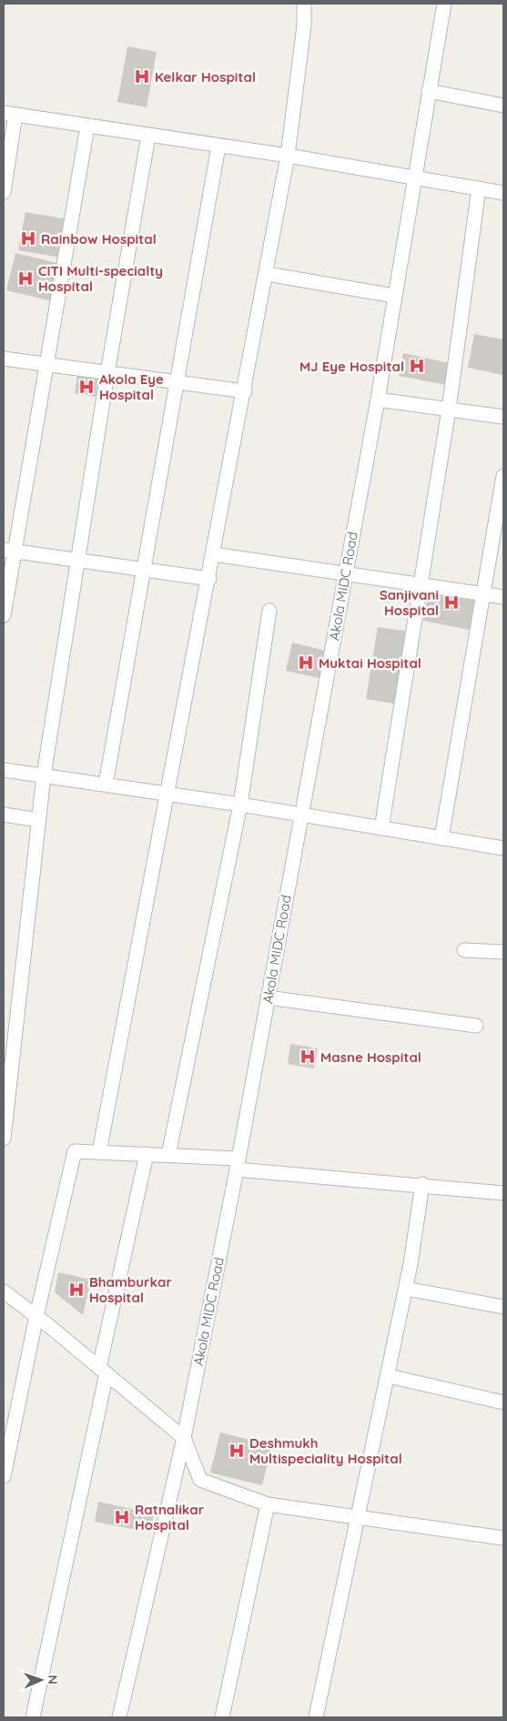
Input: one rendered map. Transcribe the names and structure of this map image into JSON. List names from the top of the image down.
{
  "streets": {
    "street": ["Akola MIDC Road"]
  },
  "places": {
    "hospital": [
      "Kelkar Hospital",
      "Rainbow Hospital",
      "CITI Multi-specialty Hospital",
      "MJ Eye Hospital",
      "Akola Eye Hospital",
      "Sanjivani Hospital",
      "Muktai Hospital",
      "Masne Hospital",
      "Bhamburkar Hospital",
      "Deshmukh Multispeciality Hospital",
      "Ratnalikar Hospital"
    ]
  },
  "north": "right"
}
